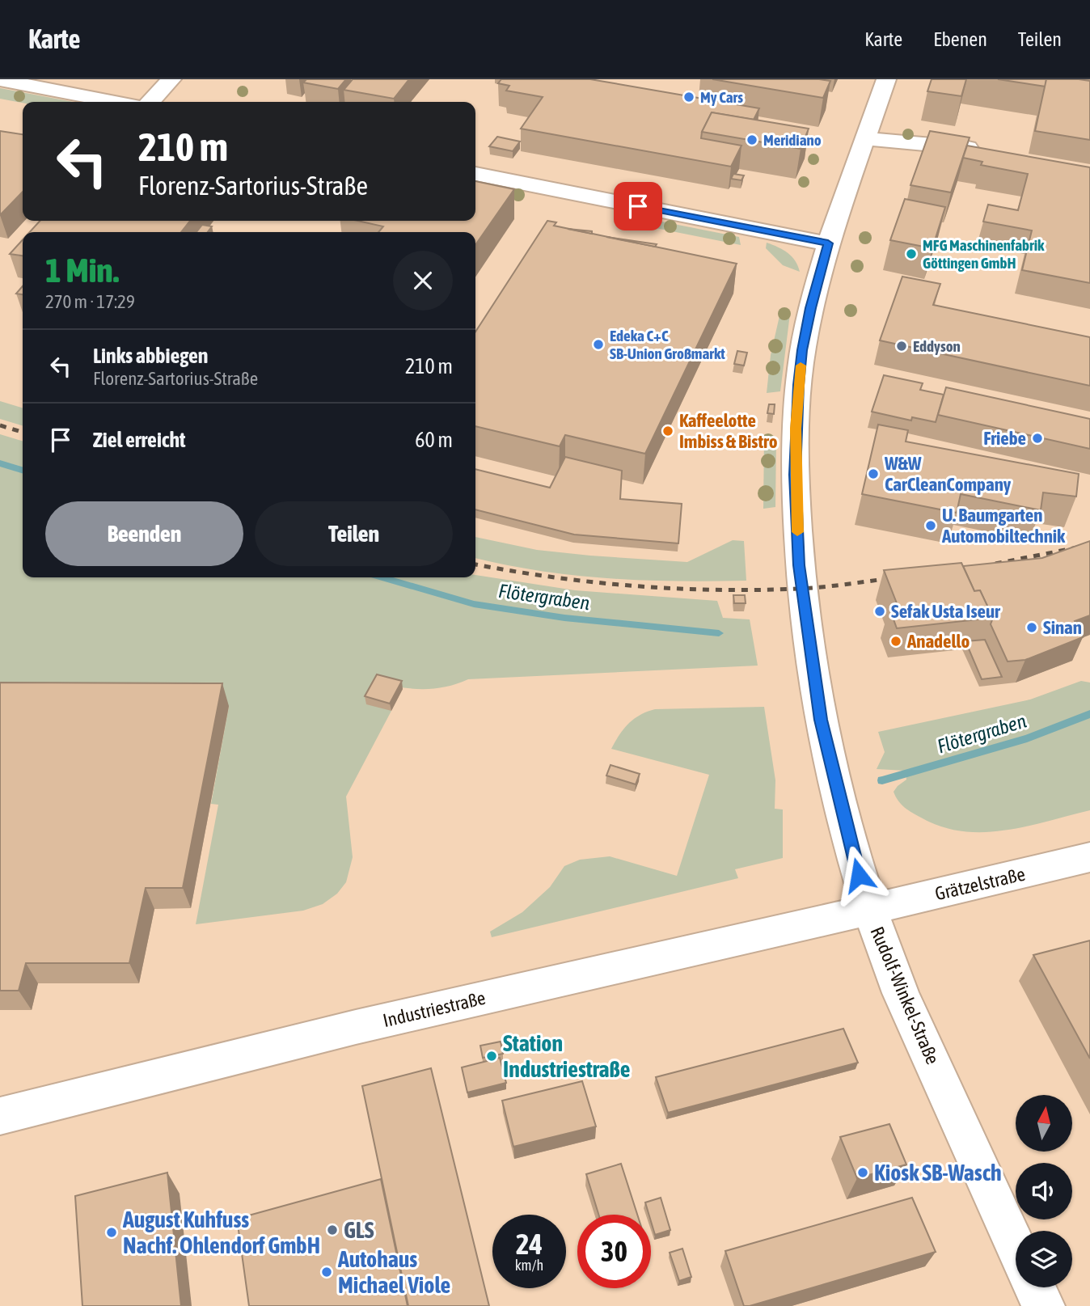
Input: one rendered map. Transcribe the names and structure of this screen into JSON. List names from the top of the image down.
{
  "streets": {
    "street": ["Grätzelstraße", "Rudolf-Winkel-Straße", "Industriestraße"]
  },
  "crossings": [
    ["Grätzelstraße", "Rudolf-Winkel-Straße"],
    ["Grätzelstraße", "Industriestraße"],
    ["Rudolf-Winkel-Straße", "Industriestraße"]
  ],
  "water": ["Flötergraben"],
  "places": [
    "My Cars",
    "Meridiano",
    "MFG Maschinenfabrik Göttingen GmbH",
    "Edeka C+C SB-Union Großmarkt",
    "Eddyson",
    "Kaffeelotte Imbiss & Bistro",
    "Friebe",
    "W&W CarCleanCompany",
    "U. Baumgarten Automobiltechnik",
    "Sefak Usta Iseur",
    "Sinan",
    "Anadello",
    "Station Industriestraße",
    "Kiosk SB-Wasch",
    "GLS",
    "August Kuhfuss Nachf. Ohlendorf GmbH",
    "Autohaus Michael Viole"
  ],
  "north": "top",
  "page": {
    "header": "Karte",
    "nav": ["Karte", "Ebenen", "Teilen"],
    "turn": ["210 m", "Florenz-Sartorius-Straße"],
    "heading": ["1 Min.", "270 m · 17:29"],
    "list": [
      {
        "name": "Links abbiegen",
        "note": "Florenz-Sartorius-Straße",
        "value": "210 m"
      },
      {
        "name": "Ziel erreicht",
        "value": "60 m"
      }
    ],
    "buttons": ["Beenden", "Teilen"],
    "speed": "24 km/h",
    "limit": "30"
  }
}
